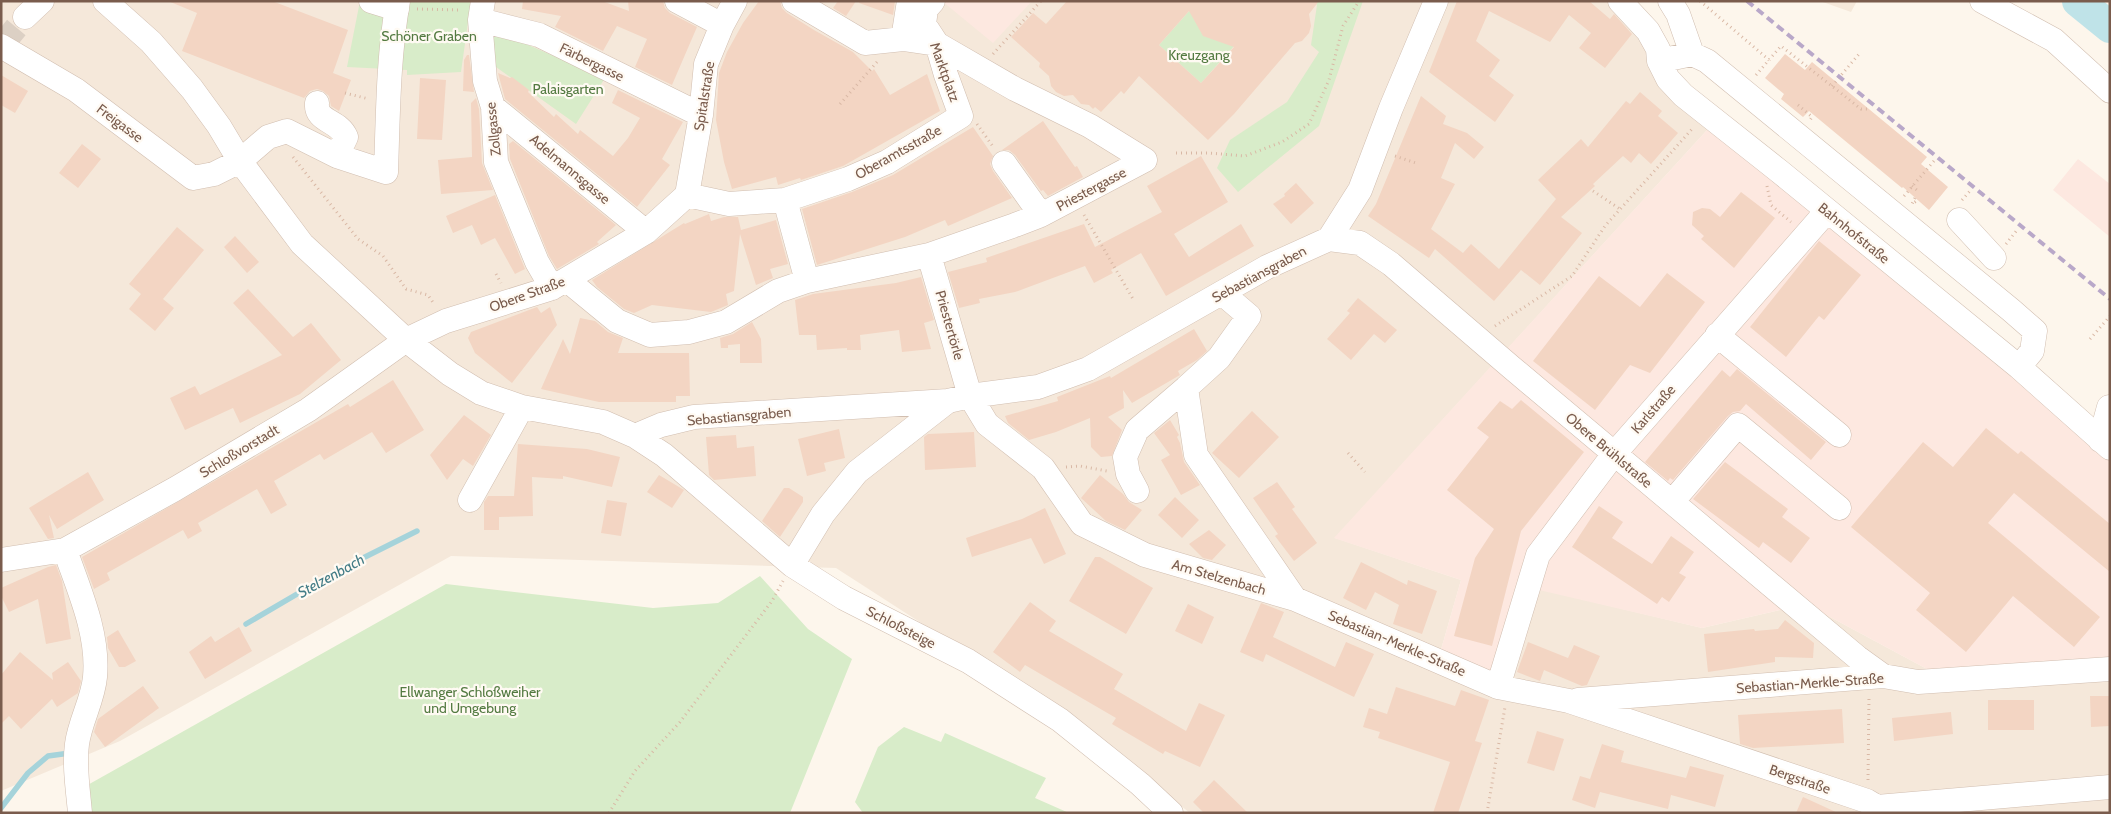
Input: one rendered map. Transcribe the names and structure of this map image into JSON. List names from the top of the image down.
{
  "streets": {
    "street": [
      "Färbergasse",
      "Marktplatz",
      "Spitalstraße",
      "Freigasse",
      "Zollgasse",
      "Oberamtsstraße",
      "Adelmannsgasse",
      "Priestergasse",
      "Bahnhofstraße",
      "Sebastiansgraben",
      "Obere Straße",
      "Priestertörle",
      "Karlstraße",
      "Obere Brühlstraße",
      "Schloßvorstadt",
      "Am Stelzenbach",
      "Schloßsteige",
      "Sebastian-Merkle-Straße",
      "Bergstraße"
    ]
  },
  "crossings": [
    ["Färbergasse", "Spitalstraße"],
    ["Färbergasse", "Zollgasse"],
    ["Marktplatz", "Oberamtsstraße"],
    ["Marktplatz", "Priestergasse"],
    ["Spitalstraße", "Oberamtsstraße"],
    ["Spitalstraße", "Obere Straße"],
    ["Zollgasse", "Adelmannsgasse"],
    ["Zollgasse", "Priestergasse"],
    ["Zollgasse", "Obere Straße"],
    ["Oberamtsstraße", "Obere Straße"],
    ["Adelmannsgasse", "Obere Straße"],
    ["Priestergasse", "Obere Straße"],
    ["Priestergasse", "Priestertörle"],
    ["Bahnhofstraße", "Karlstraße"],
    ["Sebastiansgraben", "Priestertörle"],
    ["Sebastiansgraben", "Obere Brühlstraße"],
    ["Sebastiansgraben", "Am Stelzenbach"],
    ["Sebastiansgraben", "Schloßsteige"],
    ["Obere Straße", "Schloßvorstadt"],
    ["Priestertörle", "Am Stelzenbach"],
    ["Karlstraße", "Obere Brühlstraße"],
    ["Karlstraße", "Sebastian-Merkle-Straße"],
    ["Karlstraße", "Bergstraße"],
    ["Obere Brühlstraße", "Sebastian-Merkle-Straße"],
    ["Am Stelzenbach", "Sebastian-Merkle-Straße"],
    ["Sebastian-Merkle-Straße", "Bergstraße"]
  ],
  "water": ["Stelzenbach"],
  "parks": [
    "Schöner Graben",
    "Kreuzgang",
    "Palaisgarten",
    "Ellwanger Schloßweiher und Umgebung"
  ]
}
